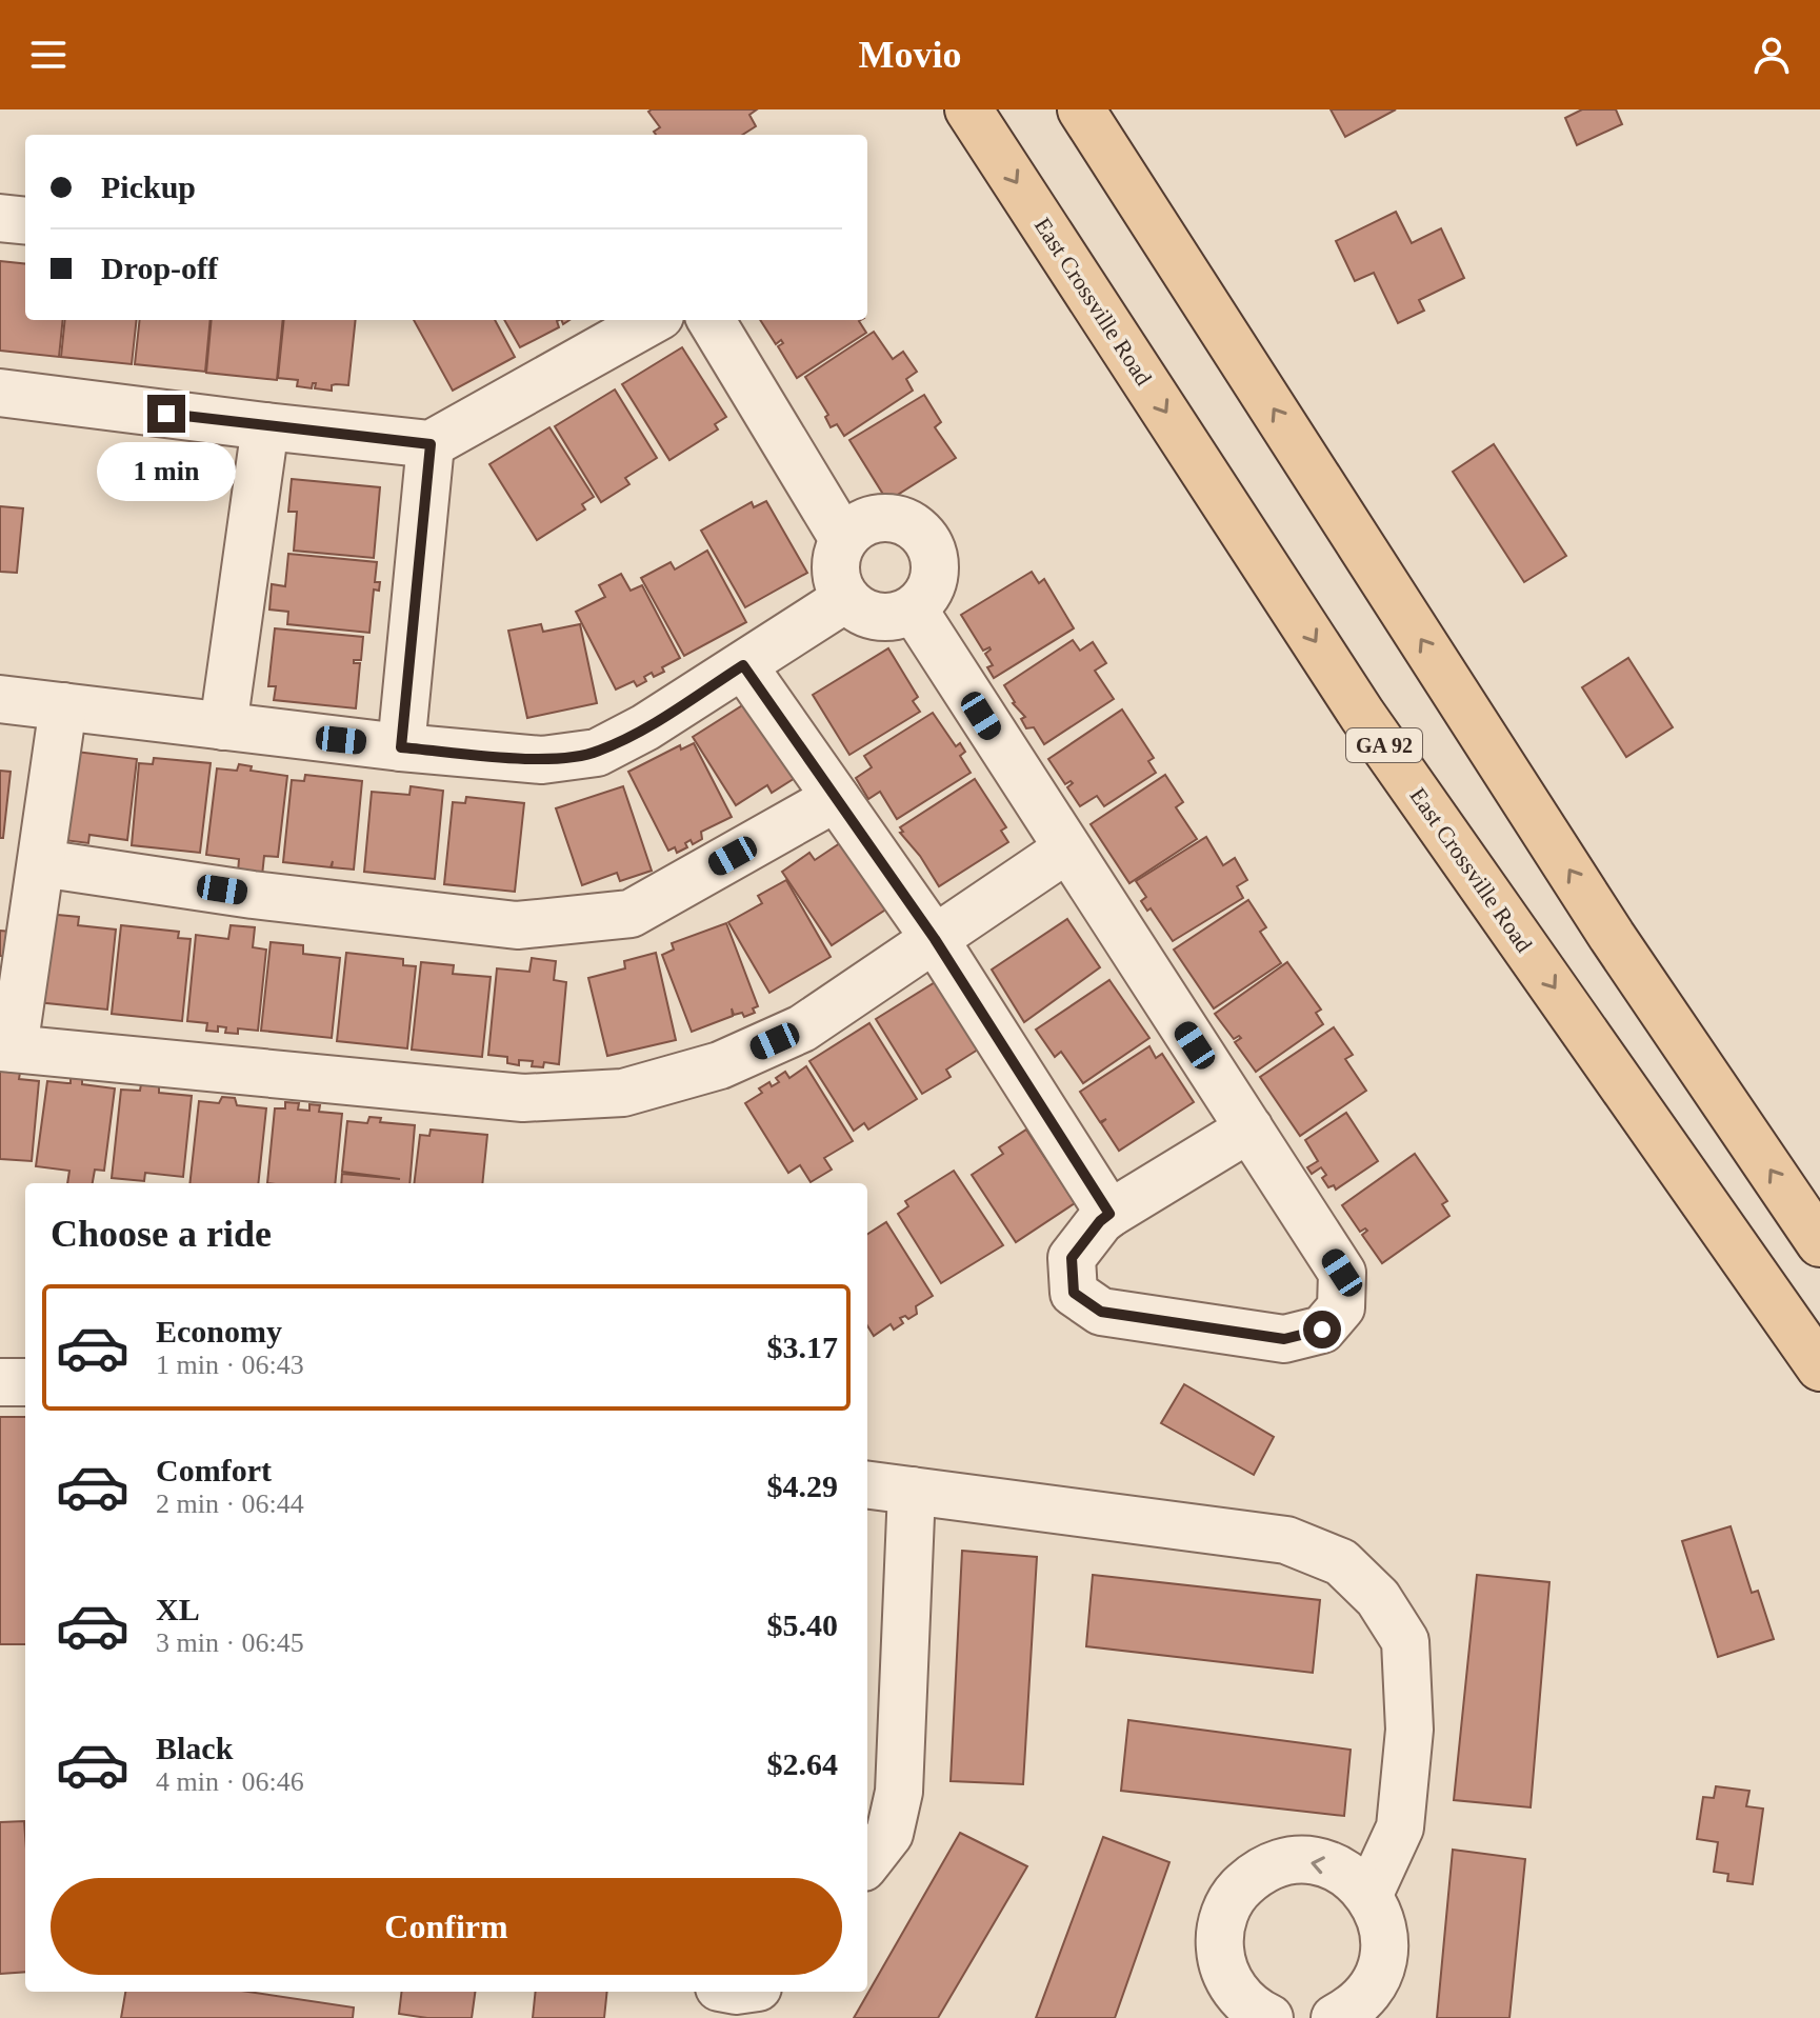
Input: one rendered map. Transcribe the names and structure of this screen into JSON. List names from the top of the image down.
{
  "streets": {
    "main road": ["East Crossville Road", "GA 92"]
  },
  "page": {
    "header": "Movio",
    "banner": ["Pickup", "Drop-off"],
    "bubble": "1 min",
    "heading": "Choose a ride",
    "list": [
      {
        "name": "Economy",
        "note": "1 min · 06:43",
        "value": "$3.17"
      },
      {
        "name": "Comfort",
        "note": "2 min · 06:44",
        "value": "$4.29"
      },
      {
        "name": "XL",
        "note": "3 min · 06:45",
        "value": "$5.40"
      },
      {
        "name": "Black",
        "note": "4 min · 06:46",
        "value": "$2.64"
      }
    ],
    "buttons": "Confirm"
  }
}
